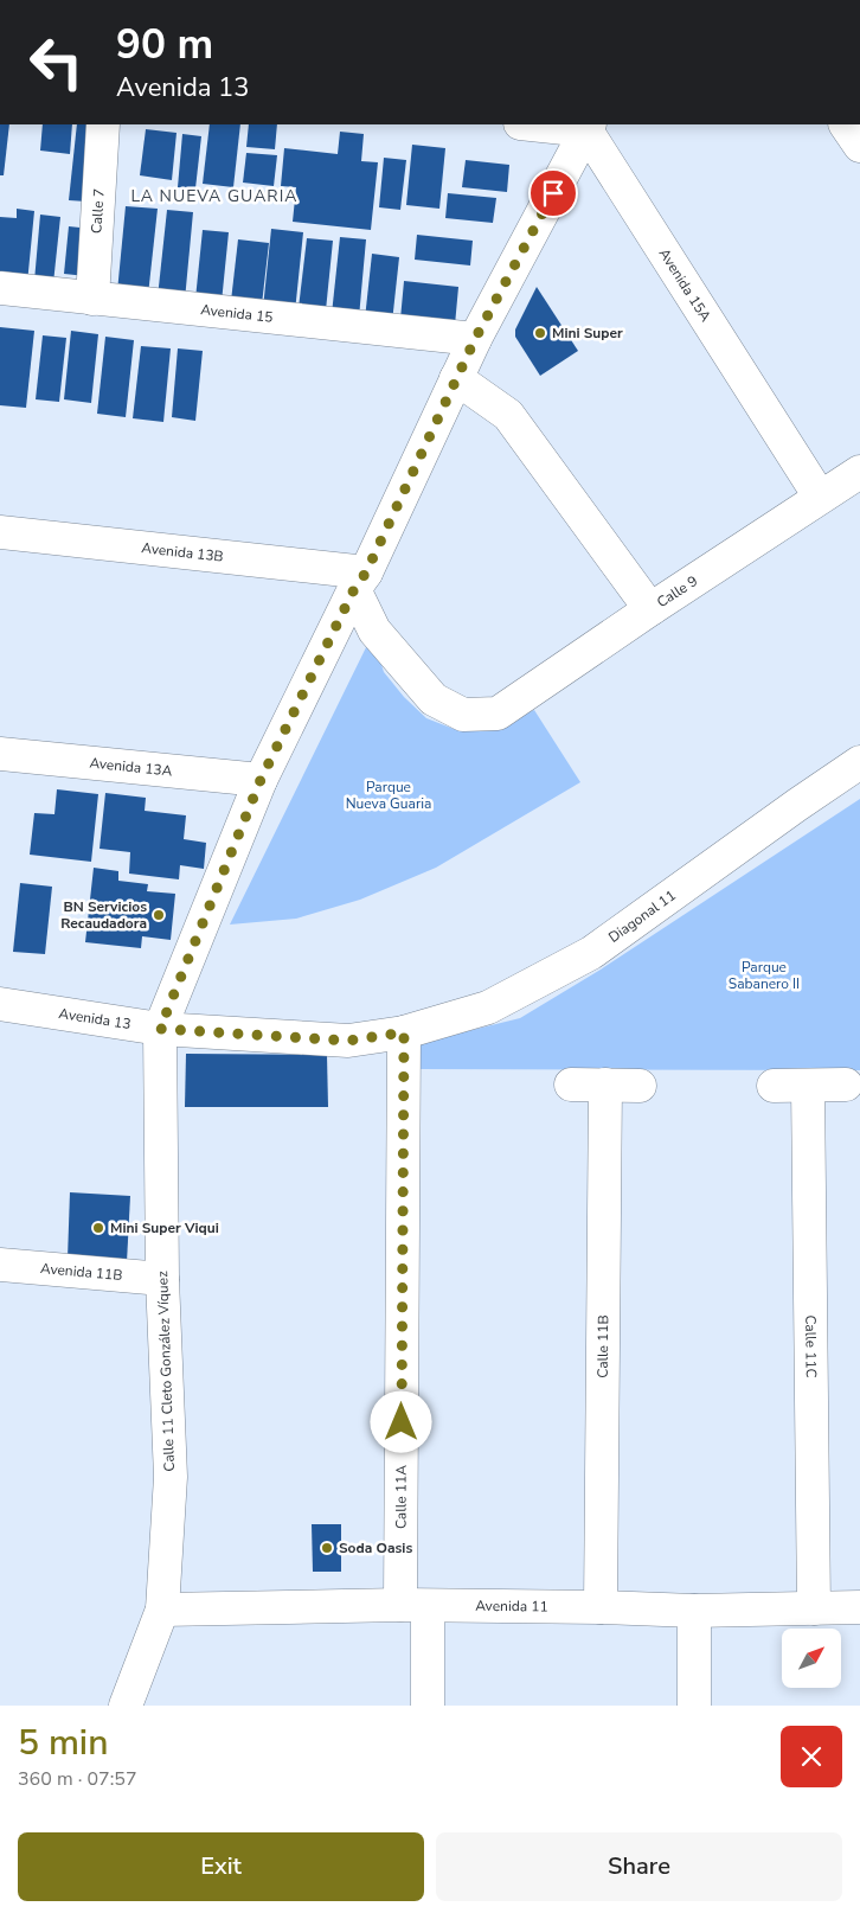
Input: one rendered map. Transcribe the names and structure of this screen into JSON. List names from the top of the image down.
{
  "streets": {
    "street": [
      "Calle 7",
      "Avenida 15A",
      "Avenida 15",
      "Avenida 13B",
      "Calle 9",
      "Avenida 13A",
      "Diagonal 11",
      "Avenida 13",
      "Avenida 11B",
      "Calle 11B",
      "Calle 11C",
      "Calle 11 Cleto González Víquez",
      "Calle 11A",
      "Avenida 11"
    ]
  },
  "crossings": [
    ["Calle 7", "Avenida 15"],
    ["Avenida 15A", "Calle 9"],
    ["Avenida 13B", "Calle 9"],
    ["Diagonal 11", "Avenida 13"],
    ["Diagonal 11", "Calle 11A"],
    ["Avenida 13", "Calle 11 Cleto González Víquez"],
    ["Avenida 13", "Calle 11A"],
    ["Avenida 11B", "Calle 11 Cleto González Víquez"],
    ["Calle 11B", "Avenida 11"],
    ["Calle 11C", "Avenida 11"],
    ["Calle 11 Cleto González Víquez", "Avenida 11"],
    ["Calle 11A", "Avenida 11"]
  ],
  "districts": ["LA NUEVA GUARIA"],
  "parks": ["Parque Nueva Guaria", "Parque Sabanero II"],
  "places": [
    "Mini Super",
    "BN Servicios Recaudadora",
    "Mini Super Viqui",
    "Soda Oasis"
  ],
  "north": "top right",
  "page": {
    "turn": ["90 m", "Avenida 13"],
    "heading": ["5 min", "360 m · 07:57"],
    "buttons": ["Exit", "Share"]
  }
}
